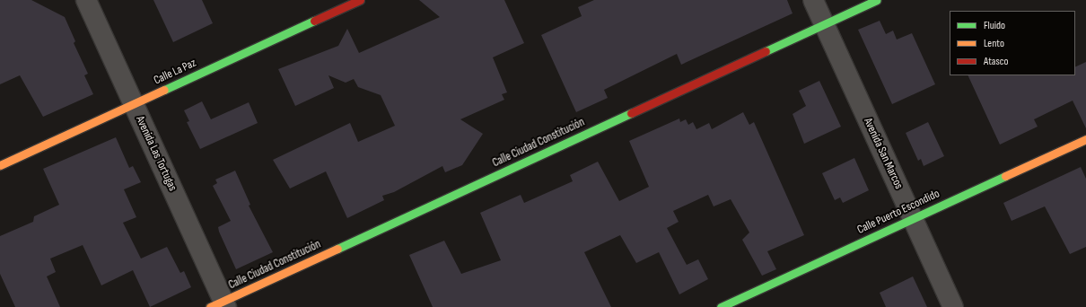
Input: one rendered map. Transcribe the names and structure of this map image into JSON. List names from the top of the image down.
{
  "streets": {
    "street": [
      "Calle La Paz",
      "Calle Ciudad Constitución",
      "Avenida Las Tortugas",
      "Avenida San Marcos",
      "Calle Puerto Escondido"
    ]
  },
  "crossings": [
    ["Calle La Paz", "Avenida Las Tortugas"],
    ["Calle Ciudad Constitución", "Avenida Las Tortugas"],
    ["Calle Ciudad Constitución", "Avenida San Marcos"],
    ["Avenida San Marcos", "Calle Puerto Escondido"]
  ],
  "legend": ["Fluido", "Lento", "Atasco"]
}
